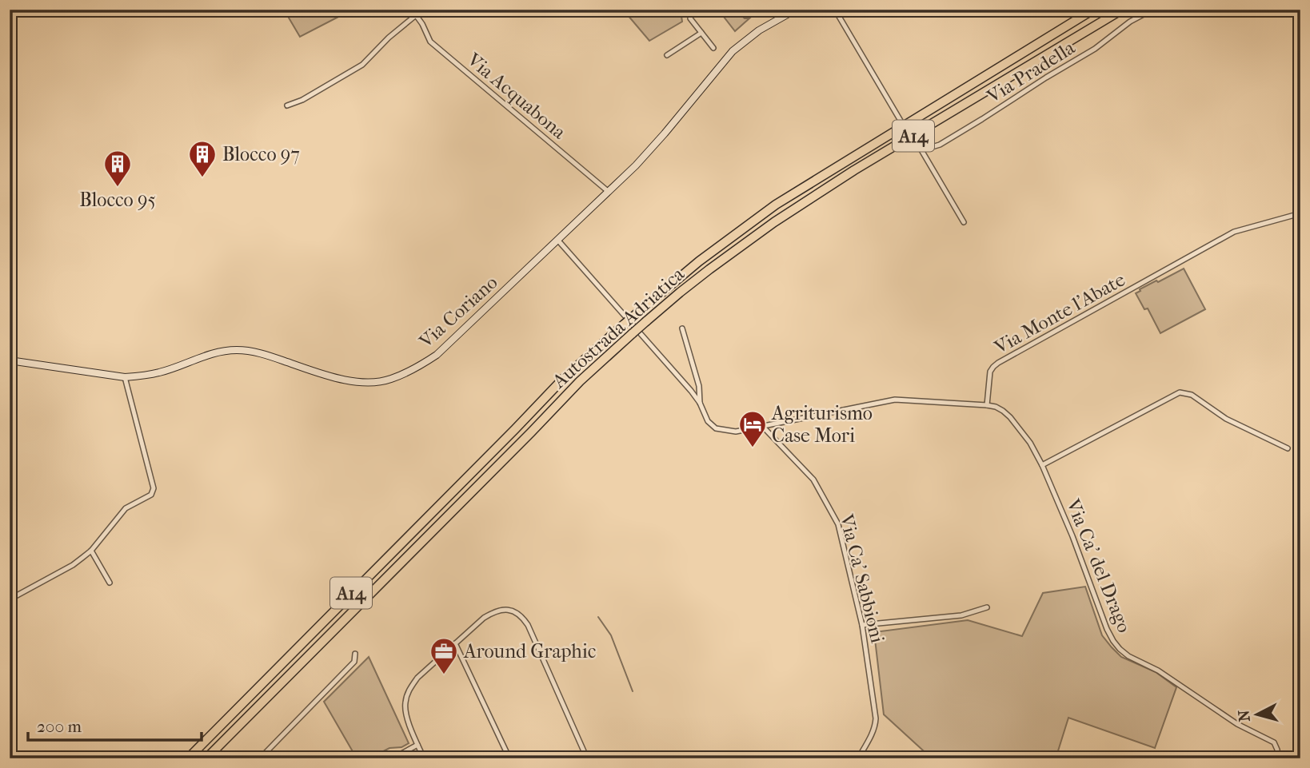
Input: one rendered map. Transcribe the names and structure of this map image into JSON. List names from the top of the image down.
{
  "streets": {
    "highway": ["A14", "Autostrada Adriatica"],
    "main road": ["Via Coriano"],
    "street": [
      "Via Pradella",
      "Via Acquabona",
      "Via Monte l'Abate",
      "Via Ca' del Drago",
      "Via Ca' Sabbioni"
    ]
  },
  "crossings": [
    ["Via Acquabona", "Via Coriano"],
    ["Via Monte l'Abate", "Via Ca' del Drago"]
  ],
  "places": {
    "building": ["Blocco 97", "Blocco 95"],
    "hotel": ["Agriturismo Case Mori"],
    "office": ["Around Graphic"]
  },
  "scale_bar": "200 m",
  "north": "left"
}
